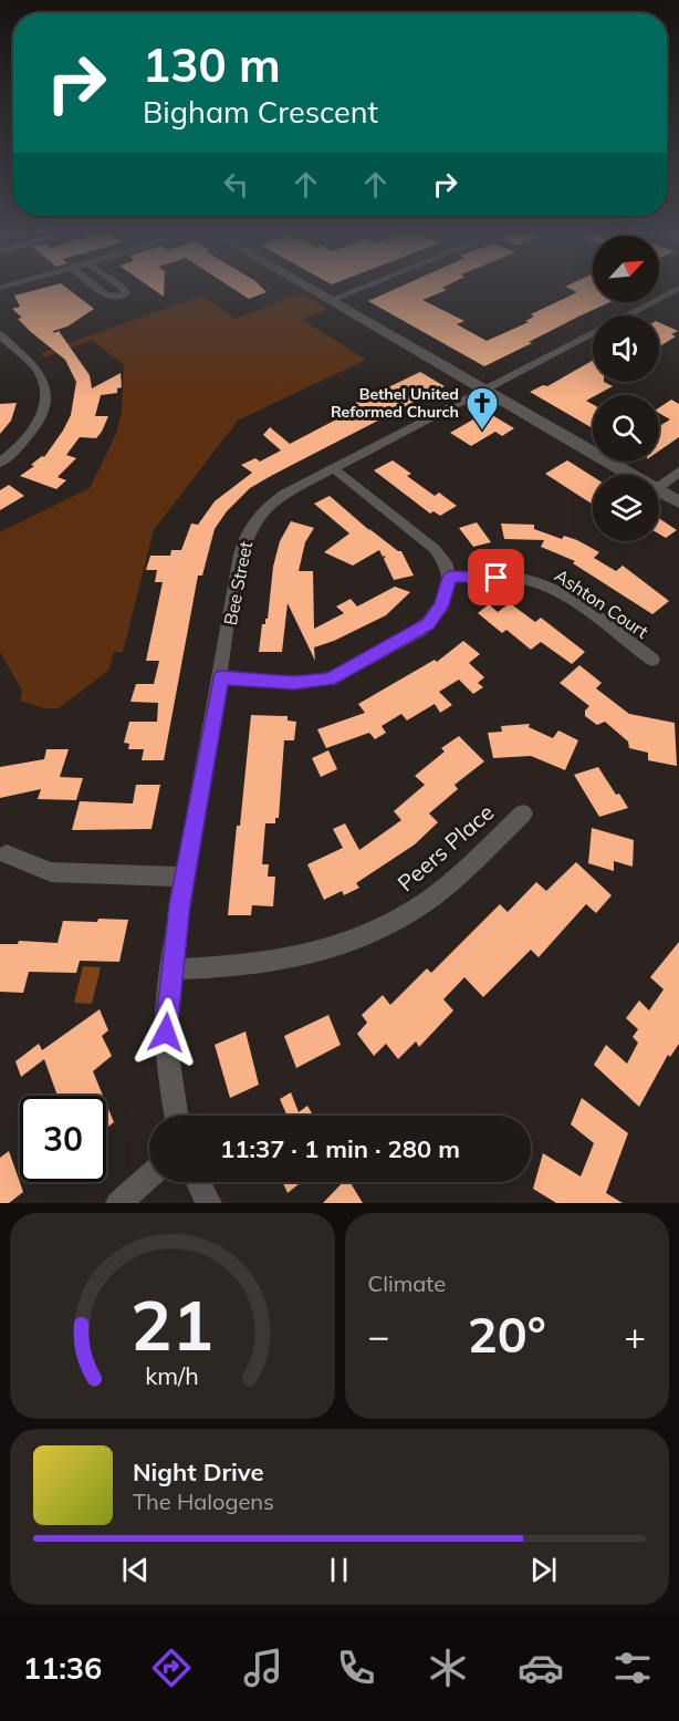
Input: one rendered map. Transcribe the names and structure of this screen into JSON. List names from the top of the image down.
{
  "streets": {
    "street": ["Bee Street", "Ashton Court", "Peers Place"]
  },
  "crossings": [
    ["Bee Street", "Ashton Court"],
    ["Bee Street", "Peers Place"]
  ],
  "places": {
    "church": ["Bethel United Reformed Church"]
  },
  "north": "top right",
  "page": {
    "turn": ["130 m", "Bigham Crescent"],
    "limit": "30",
    "trip": "11:37 · 1 min · 280 m",
    "tile": "Climate",
    "heat": ["−", "20°", "+"],
    "song": ["Night Drive", "The Halogens"],
    "tabs": "11:36",
    "gauge": ["21", "km/h"]
  }
}
